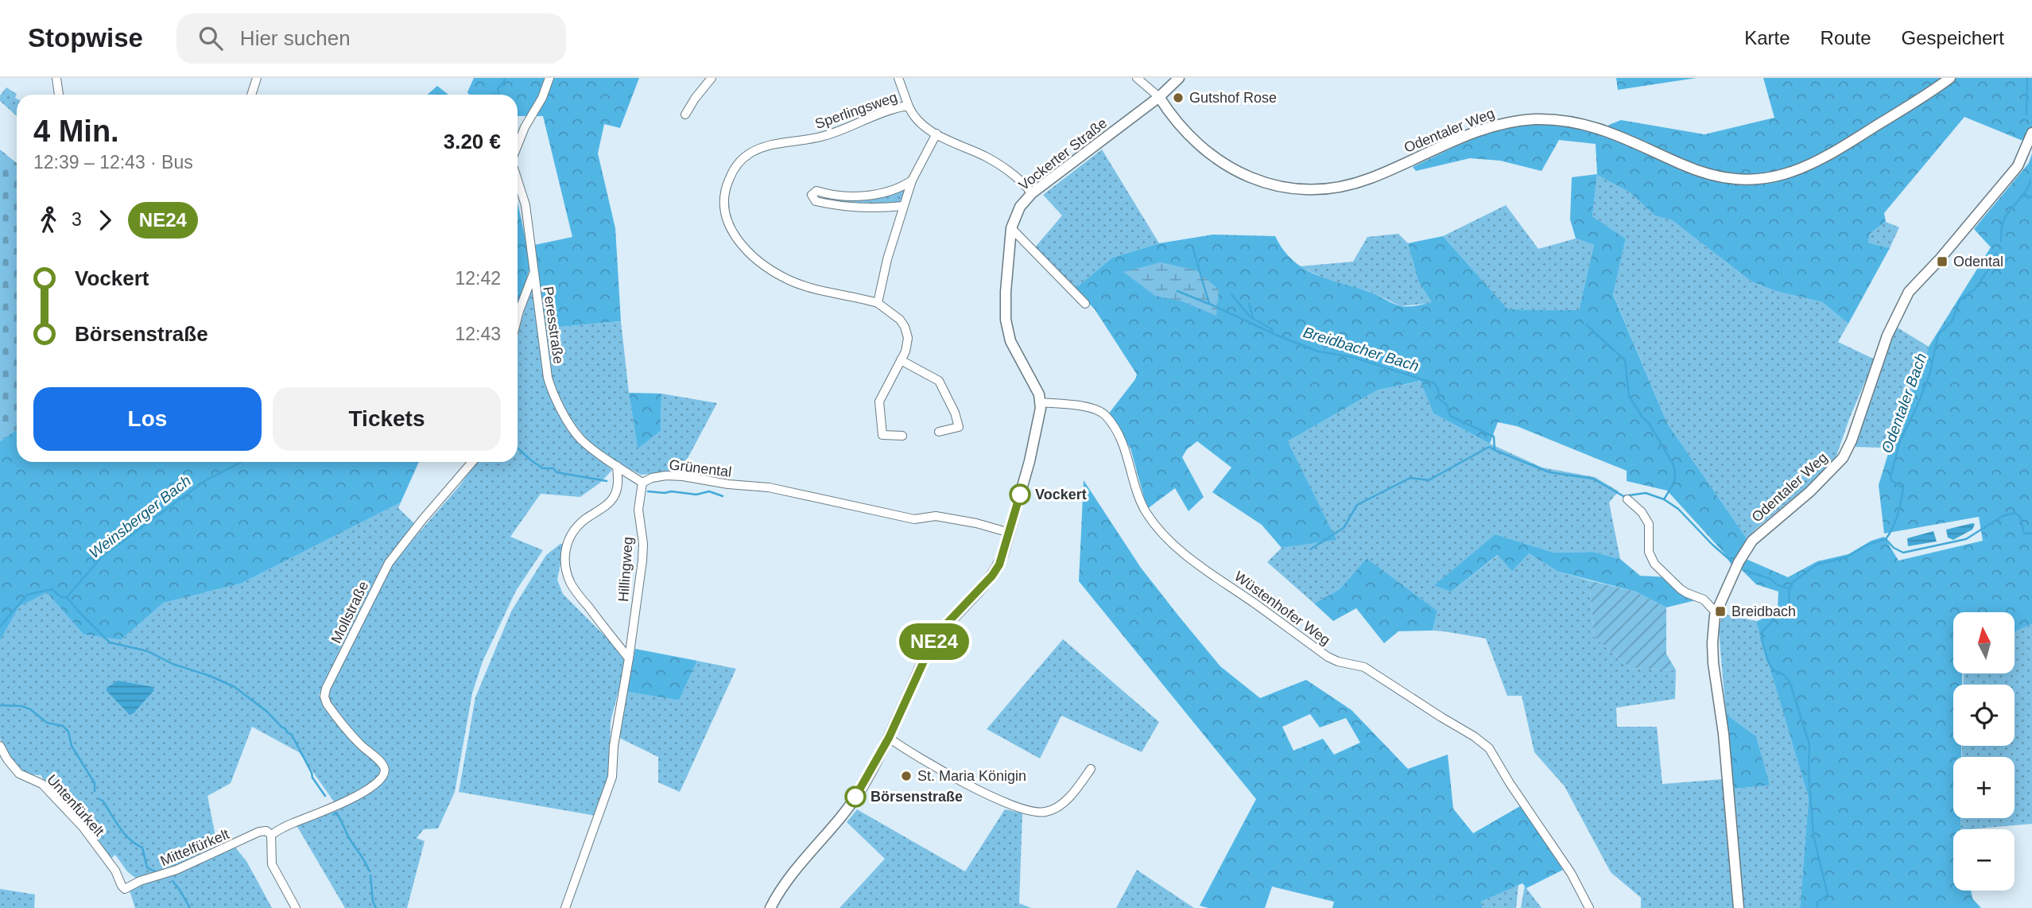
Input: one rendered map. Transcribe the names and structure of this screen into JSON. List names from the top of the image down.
{
  "streets": {
    "main road": ["Odentaler Weg", "Vockerter Straße"],
    "street": [
      "Sperlingsweg",
      "Peresstraße",
      "Grünental",
      "Hillingweg",
      "Wüstenhofer Weg",
      "Mollstraße",
      "Untenfürkelt",
      "Mittelfürkelt"
    ]
  },
  "crossings": [
    ["Sperlingsweg", "Vockerter Straße"],
    ["Odentaler Weg", "Vockerter Straße"],
    ["Vockerter Straße", "Wüstenhofer Weg"],
    ["Grünental", "Hillingweg"],
    ["Mollstraße", "Mittelfürkelt"],
    ["Untenfürkelt", "Mittelfürkelt"]
  ],
  "water": ["Breidbacher Bach", "Odentaler Bach", "Weinsberger Bach"],
  "places": {
    "other": [
      "Gutshof Rose",
      "Vockert",
      "St. Maria Königin",
      "Börsenstraße"
    ],
    "transit": ["Odental", "Breidbach"]
  },
  "lines": ["bus line NE24"],
  "north": "top",
  "page": {
    "header": "Stopwise",
    "search": "Hier suchen",
    "nav": ["Karte", "Route", "Gespeichert"],
    "on_map": "NE24",
    "heading": ["4 Min.", "12:39 – 12:43 · Bus", "3.20 €"],
    "legs": ["3", "NE24"],
    "list": [
      {
        "name": "Vockert",
        "value": "12:42"
      },
      {
        "name": "Börsenstraße",
        "value": "12:43"
      }
    ],
    "buttons": ["Los", "Tickets"],
    "map_buttons": ["+", "−"]
  }
}
